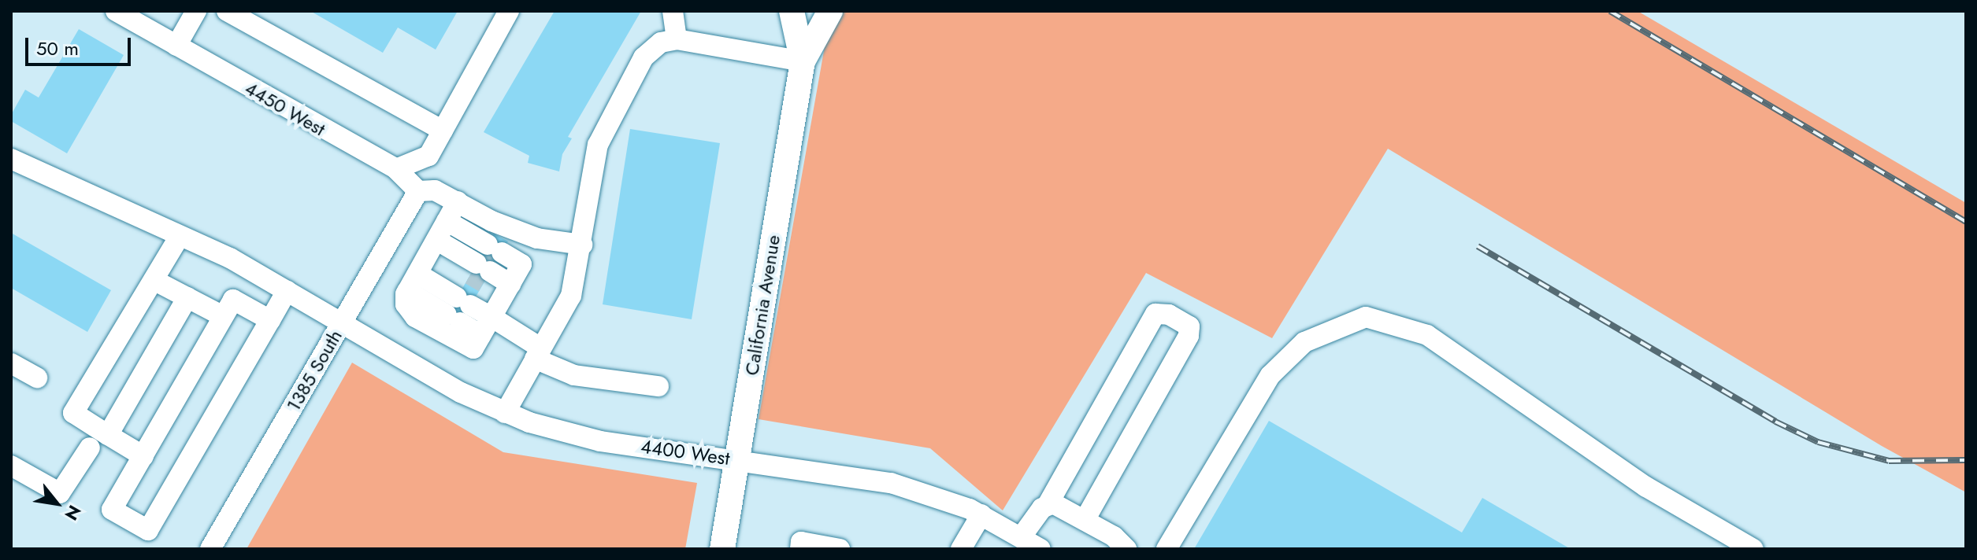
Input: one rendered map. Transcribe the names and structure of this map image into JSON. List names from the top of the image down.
{
  "streets": {
    "main road": ["California Avenue"],
    "street": ["4450 West", "1385 South", "4400 West"]
  },
  "crossings": [
    ["4450 West", "1385 South"],
    ["California Avenue", "4400 West"],
    ["1385 South", "4400 West"]
  ],
  "scale_bar": "50 m",
  "north": "bottom right"
}
